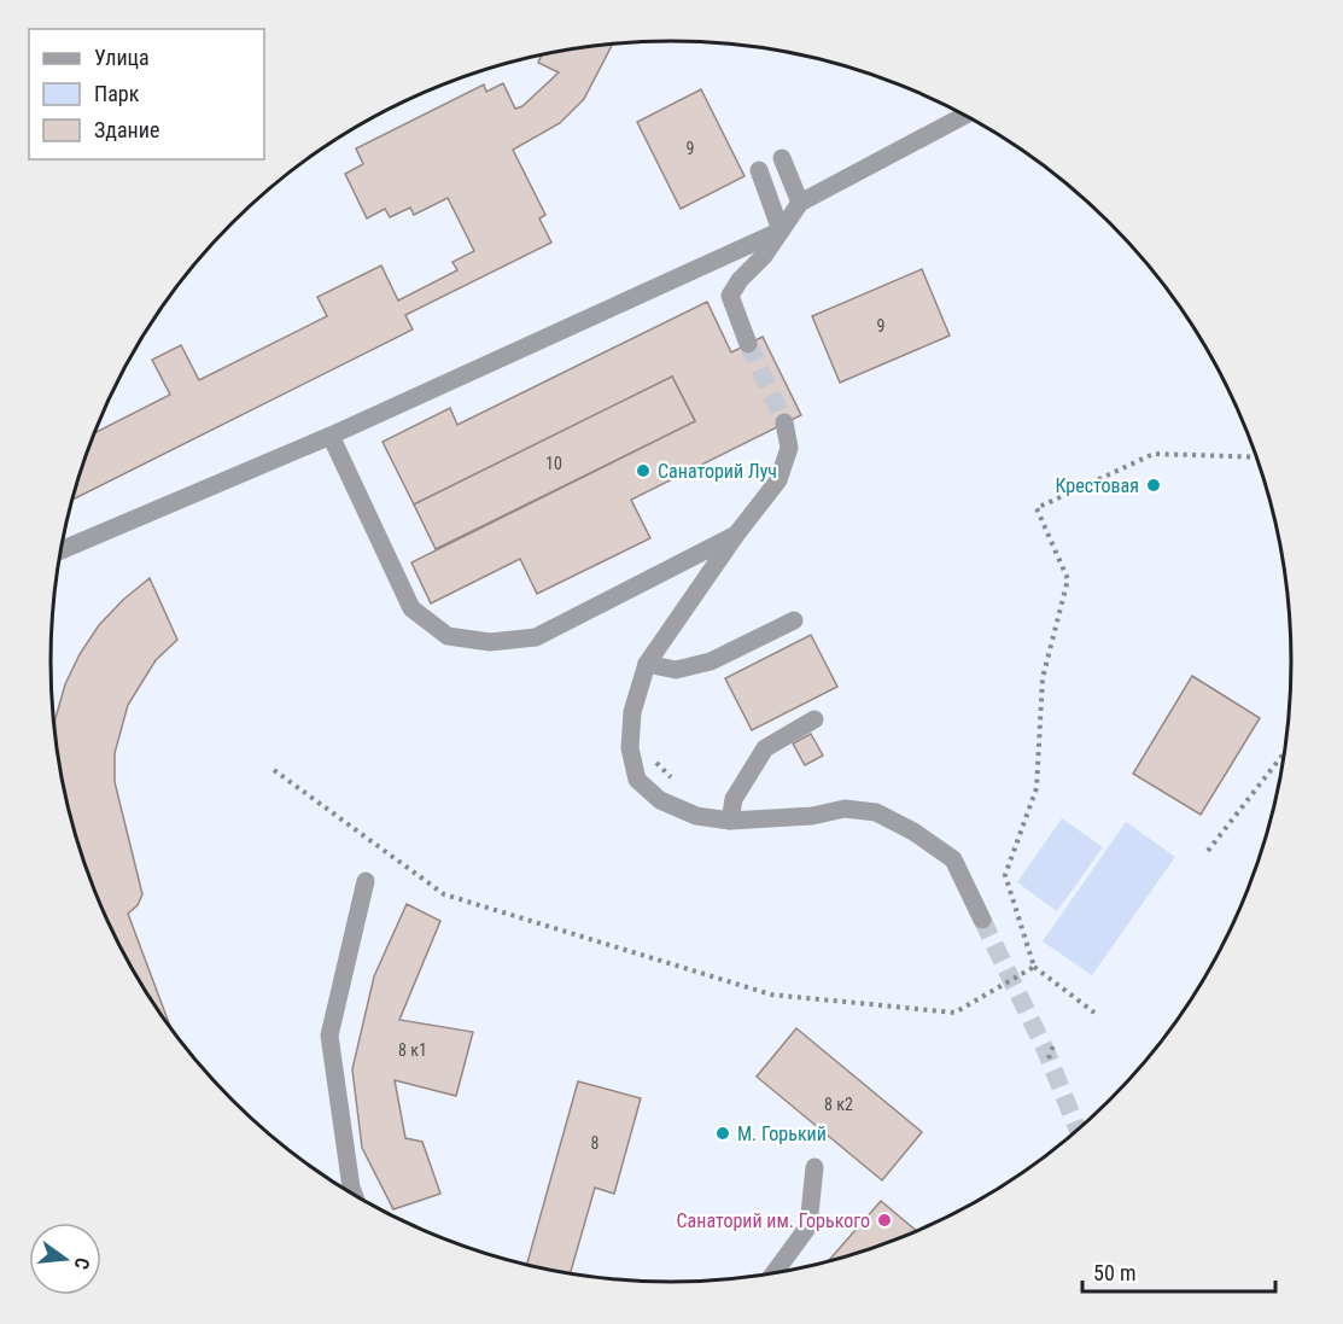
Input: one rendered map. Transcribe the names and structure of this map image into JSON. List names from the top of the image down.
{
  "places": [
    "Cанаторий Луч",
    "Крестовая",
    "М. Горький",
    "Санаторий им. Горького"
  ],
  "house_numbers": [
    "9",
    "9",
    "10",
    "8 к1",
    "8 к2",
    "8"
  ],
  "legend": ["Улица", "Парк", "Здание"],
  "scale_bar": "50 m",
  "north": "right"
}
